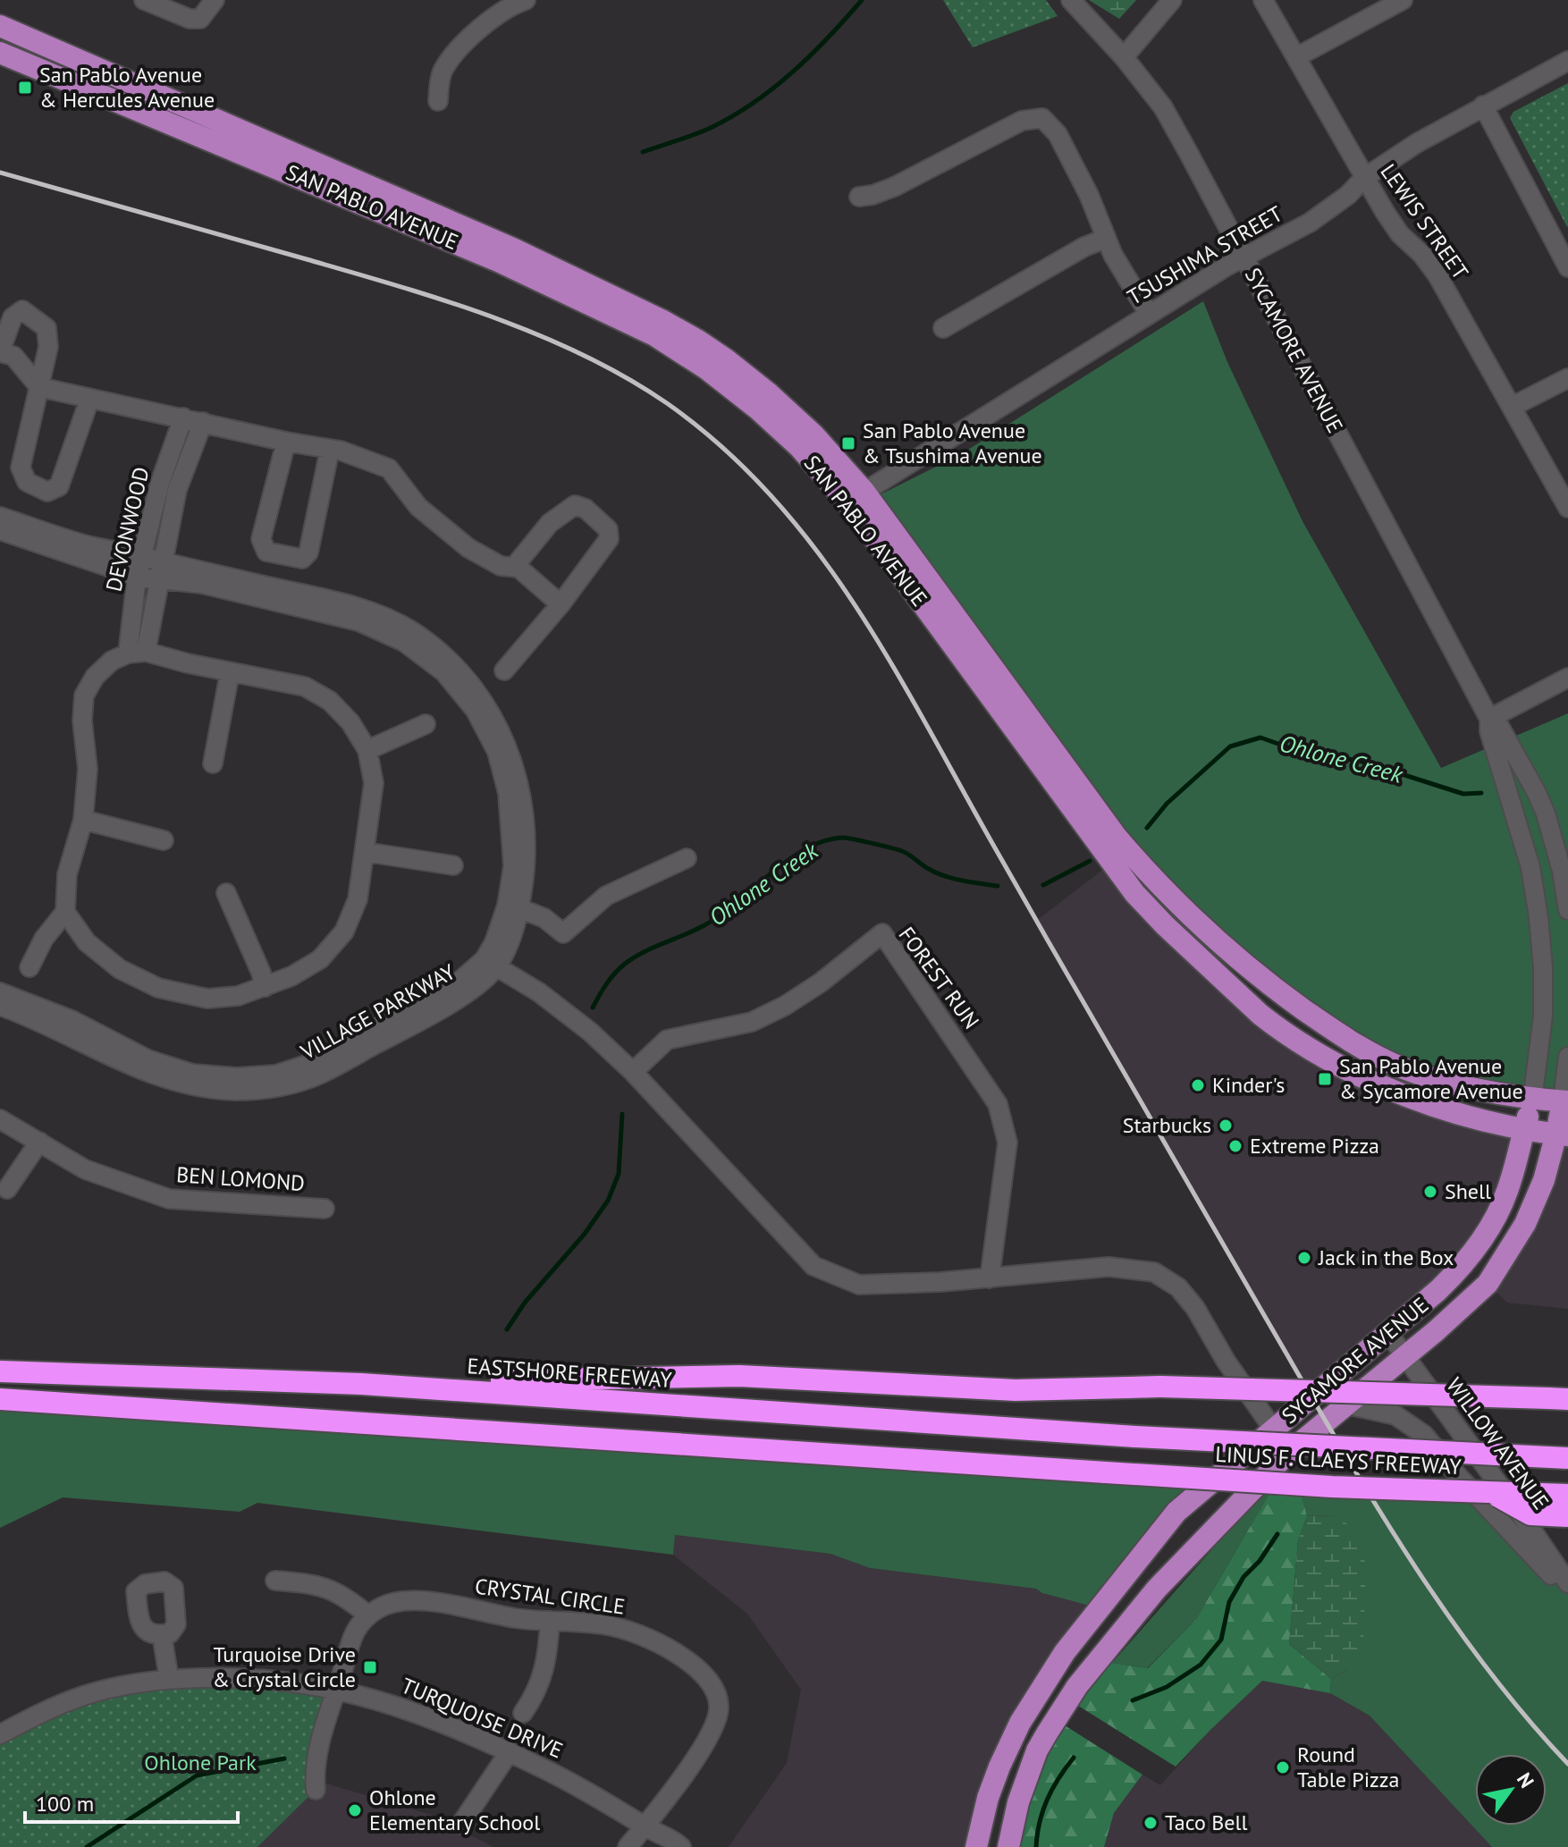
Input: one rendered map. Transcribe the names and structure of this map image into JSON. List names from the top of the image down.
{
  "streets": {
    "highway": ["EASTSHORE FREEWAY", "LINUS F. CLAEYS FREEWAY"],
    "main road": ["SAN PABLO AVENUE", "SYCAMORE AVENUE"],
    "street": [
      "LEWIS STREET",
      "TSUSHIMA STREET",
      "DEVONWOOD",
      "FOREST RUN",
      "VILLAGE PARKWAY",
      "BEN LOMOND",
      "WILLOW AVENUE",
      "CRYSTAL CIRCLE",
      "TURQUOISE DRIVE"
    ]
  },
  "crossings": [
    ["SAN PABLO AVENUE", "TSUSHIMA STREET"],
    ["SAN PABLO AVENUE", "SYCAMORE AVENUE"],
    ["LEWIS STREET", "TSUSHIMA STREET"],
    ["TSUSHIMA STREET", "SYCAMORE AVENUE"],
    ["SYCAMORE AVENUE", "WILLOW AVENUE"],
    ["DEVONWOOD", "VILLAGE PARKWAY"],
    ["EASTSHORE FREEWAY", "LINUS F. CLAEYS FREEWAY"],
    ["CRYSTAL CIRCLE", "TURQUOISE DRIVE"]
  ],
  "water": ["Ohlone Creek"],
  "parks": ["Ohlone Park"],
  "places": {
    "transit": [
      "San Pablo Avenue & Hercules Avenue",
      "San Pablo Avenue & Tsushima Avenue",
      "San Pablo Avenue & Sycamore Avenue",
      "Turquoise Drive & Crystal Circle"
    ],
    "other": [
      "Kinder's",
      "Starbucks",
      "Extreme Pizza",
      "Shell",
      "Jack in the Box",
      "Round Table Pizza",
      "Ohlone Elementary School",
      "Taco Bell"
    ]
  },
  "scale_bar": "100 m",
  "north": "top right"
}
